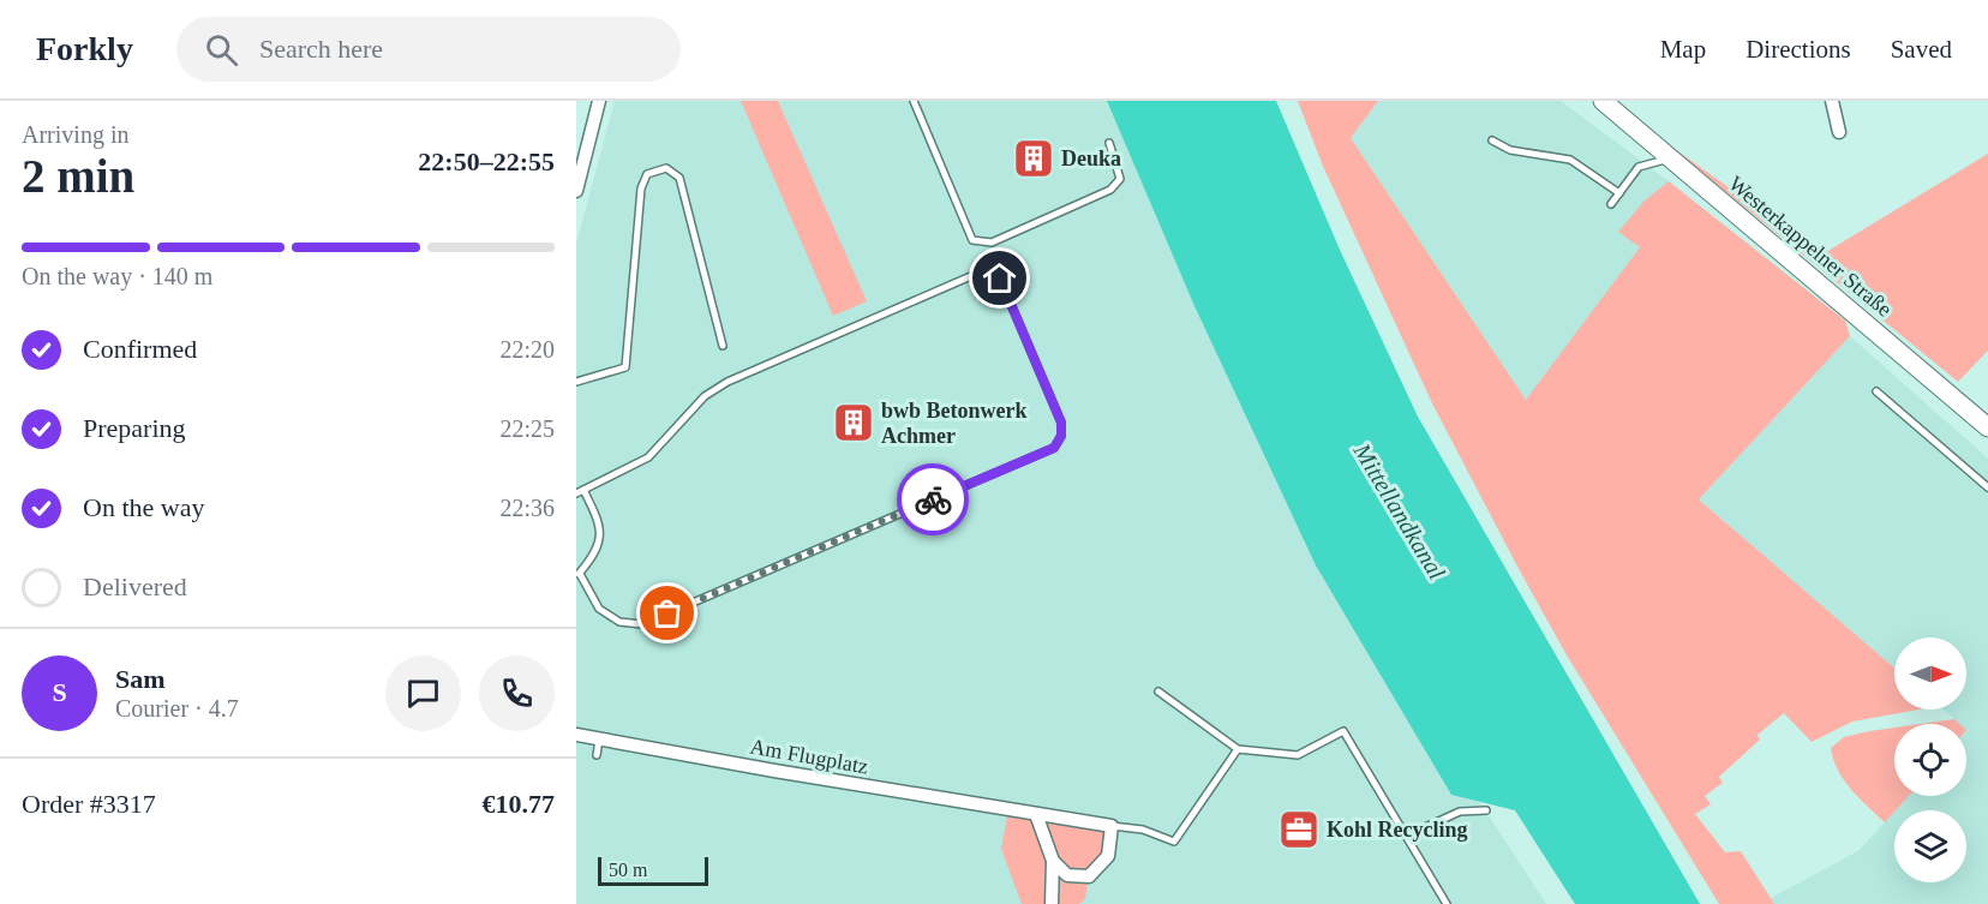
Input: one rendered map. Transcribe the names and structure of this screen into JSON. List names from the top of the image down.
{
  "streets": {
    "main road": ["Westerkappelner Straße"],
    "street": ["Am Flugplatz"]
  },
  "water": ["Mittellandkanal"],
  "places": {
    "building": ["Deuka", "bwb Betonwerk Achmer"],
    "office": ["Kohl Recycling"]
  },
  "scale_bar": "50 m",
  "north": "right",
  "page": {
    "header": "Forkly",
    "search": "Search here",
    "nav": ["Map", "Directions", "Saved"],
    "heading": ["2 min", "Arriving in", "22:50–22:55"],
    "panel": [
      "Sam",
      "Courier · 4.7",
      "Order #3317",
      "€10.77"
    ],
    "bar": "On the way · 140 m",
    "list": [
      ["Confirmed", "22:20"],
      ["Preparing", "22:25"],
      ["On the way", "22:36"],
      "Delivered"
    ],
    "round": "S",
    "scale": "50 m"
  }
}
